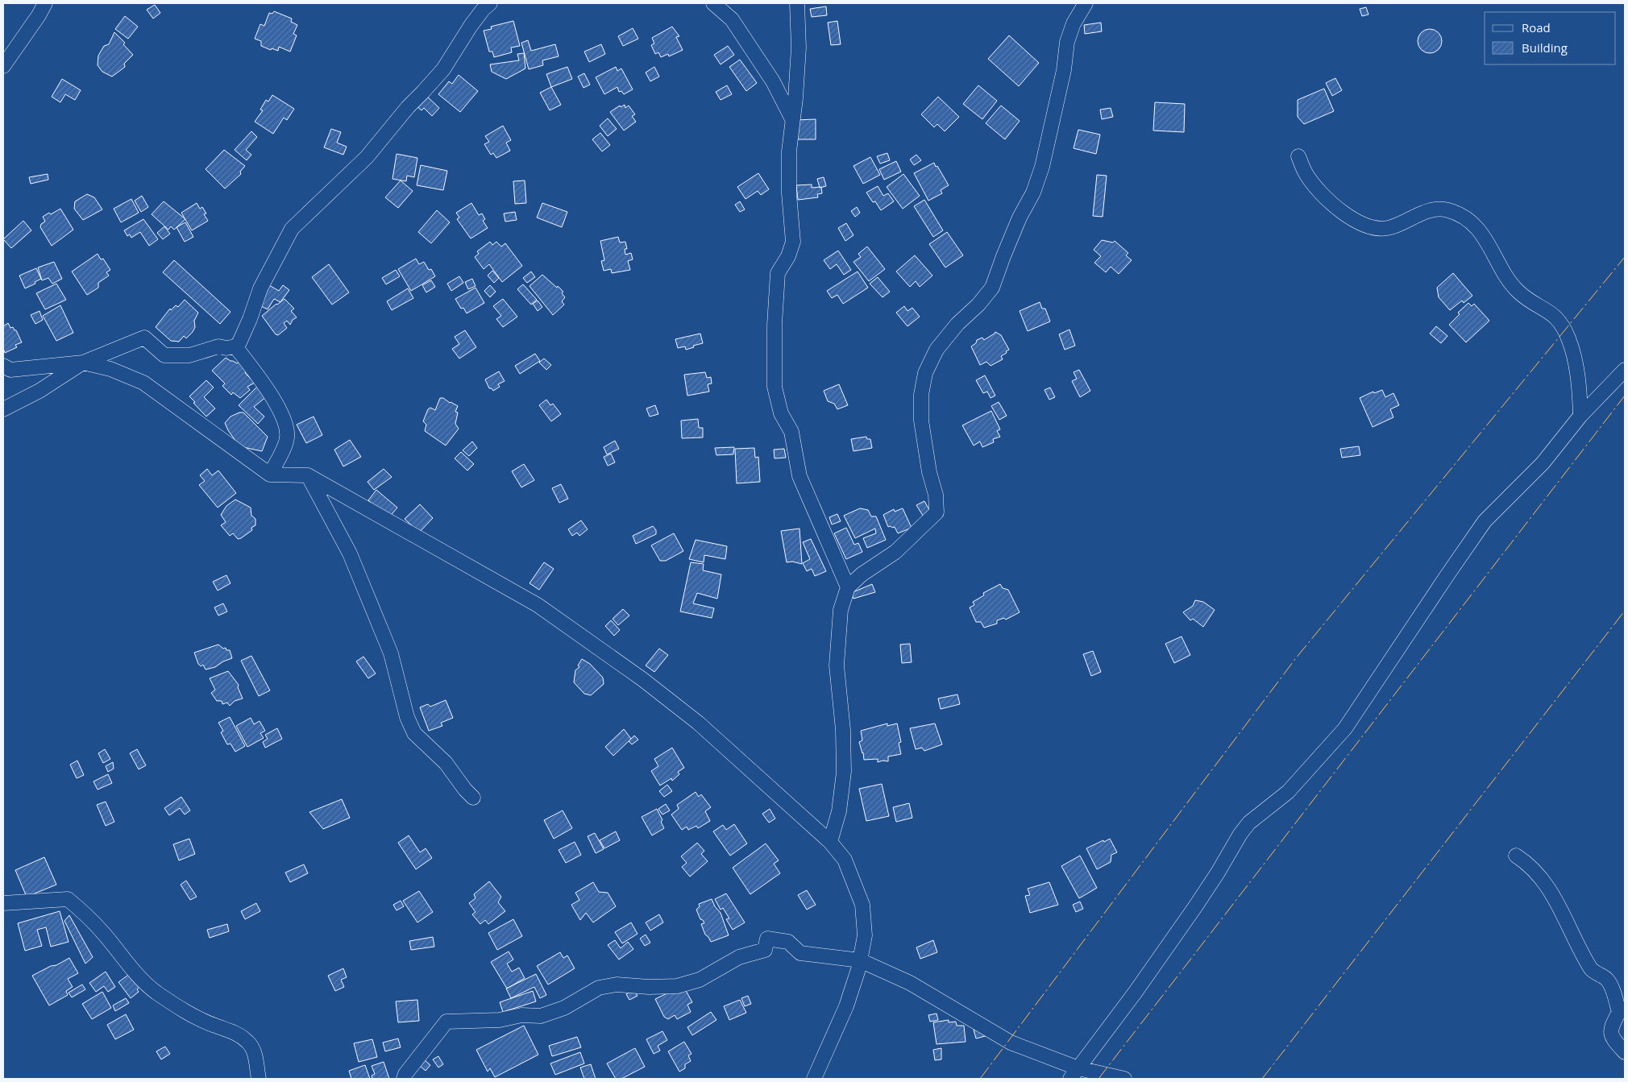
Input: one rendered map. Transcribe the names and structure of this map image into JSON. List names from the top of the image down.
{
  "legend": ["Road", "Building"]
}
